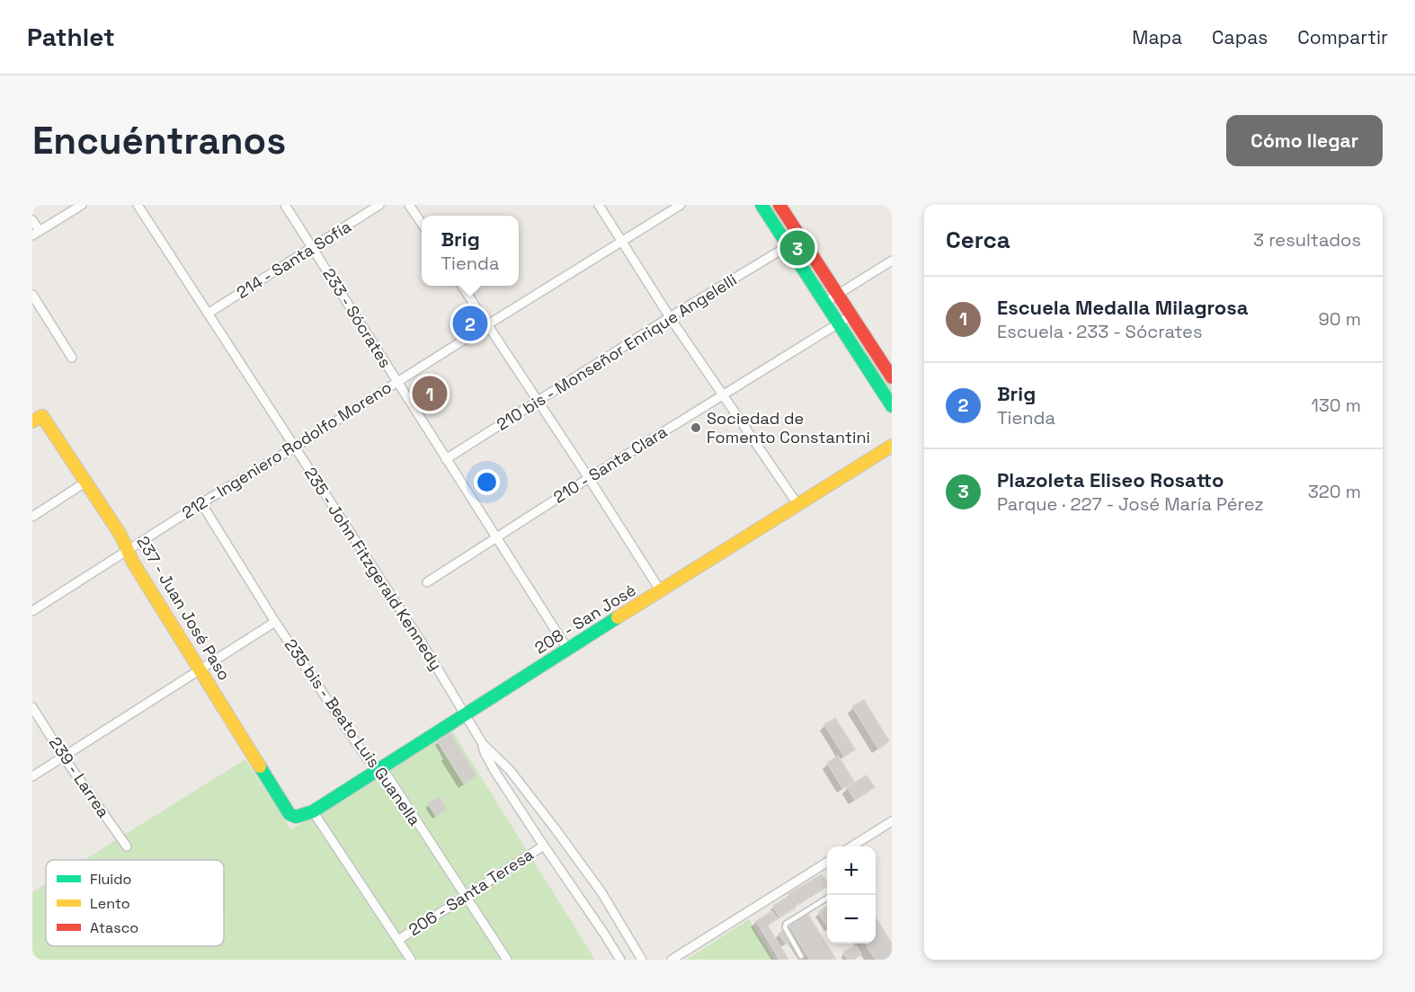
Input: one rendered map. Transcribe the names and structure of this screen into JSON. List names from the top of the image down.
{
  "streets": {
    "street": [
      "214 - Santa Sofía",
      "233 - Sócrates",
      "210 bis - Monseñor Enrique Angelelli",
      "212 - Ingeniero Rodolfo Moreno",
      "210 - Santa Clara",
      "235 - John Fitzgerald Kennedy",
      "237 - Juan José Paso",
      "208 - San José",
      "235 bis - Beato Luis Guanella",
      "239 - Larrea",
      "206 - Santa Teresa"
    ]
  },
  "crossings": [
    ["214 - Santa Sofía", "233 - Sócrates"],
    ["214 - Santa Sofía", "235 - John Fitzgerald Kennedy"],
    ["233 - Sócrates", "210 bis - Monseñor Enrique Angelelli"],
    ["233 - Sócrates", "212 - Ingeniero Rodolfo Moreno"],
    ["233 - Sócrates", "210 - Santa Clara"],
    ["233 - Sócrates", "208 - San José"],
    ["212 - Ingeniero Rodolfo Moreno", "235 - John Fitzgerald Kennedy"],
    ["212 - Ingeniero Rodolfo Moreno", "237 - Juan José Paso"],
    ["212 - Ingeniero Rodolfo Moreno", "235 bis - Beato Luis Guanella"],
    ["235 - John Fitzgerald Kennedy", "208 - San José"],
    ["235 - John Fitzgerald Kennedy", "206 - Santa Teresa"],
    ["237 - Juan José Paso", "208 - San José"],
    ["208 - San José", "235 bis - Beato Luis Guanella"],
    ["235 bis - Beato Luis Guanella", "206 - Santa Teresa"]
  ],
  "places": ["Sociedad de Fomento Constantini"],
  "legend": ["Fluido", "Lento", "Atasco"],
  "page": {
    "header": "Pathlet",
    "nav": ["Mapa", "Capas", "Compartir"],
    "buttons": "Cómo llegar",
    "title": "Encuéntranos",
    "heading": ["Cerca", "3 resultados"],
    "popup": ["Brig", "Tienda"],
    "pins": ["3", "2", "1"],
    "list": [
      {
        "mark": "1",
        "name": "Escuela Medalla Milagrosa",
        "note": "Escuela · 233 - Sócrates",
        "value": "90 m"
      },
      {
        "mark": "2",
        "name": "Brig",
        "note": "Tienda",
        "value": "130 m"
      },
      {
        "mark": "3",
        "name": "Plazoleta Eliseo Rosatto",
        "note": "Parque · 227 - José María Pérez",
        "value": "320 m"
      }
    ],
    "map_buttons": ["+", "−"]
  }
}
